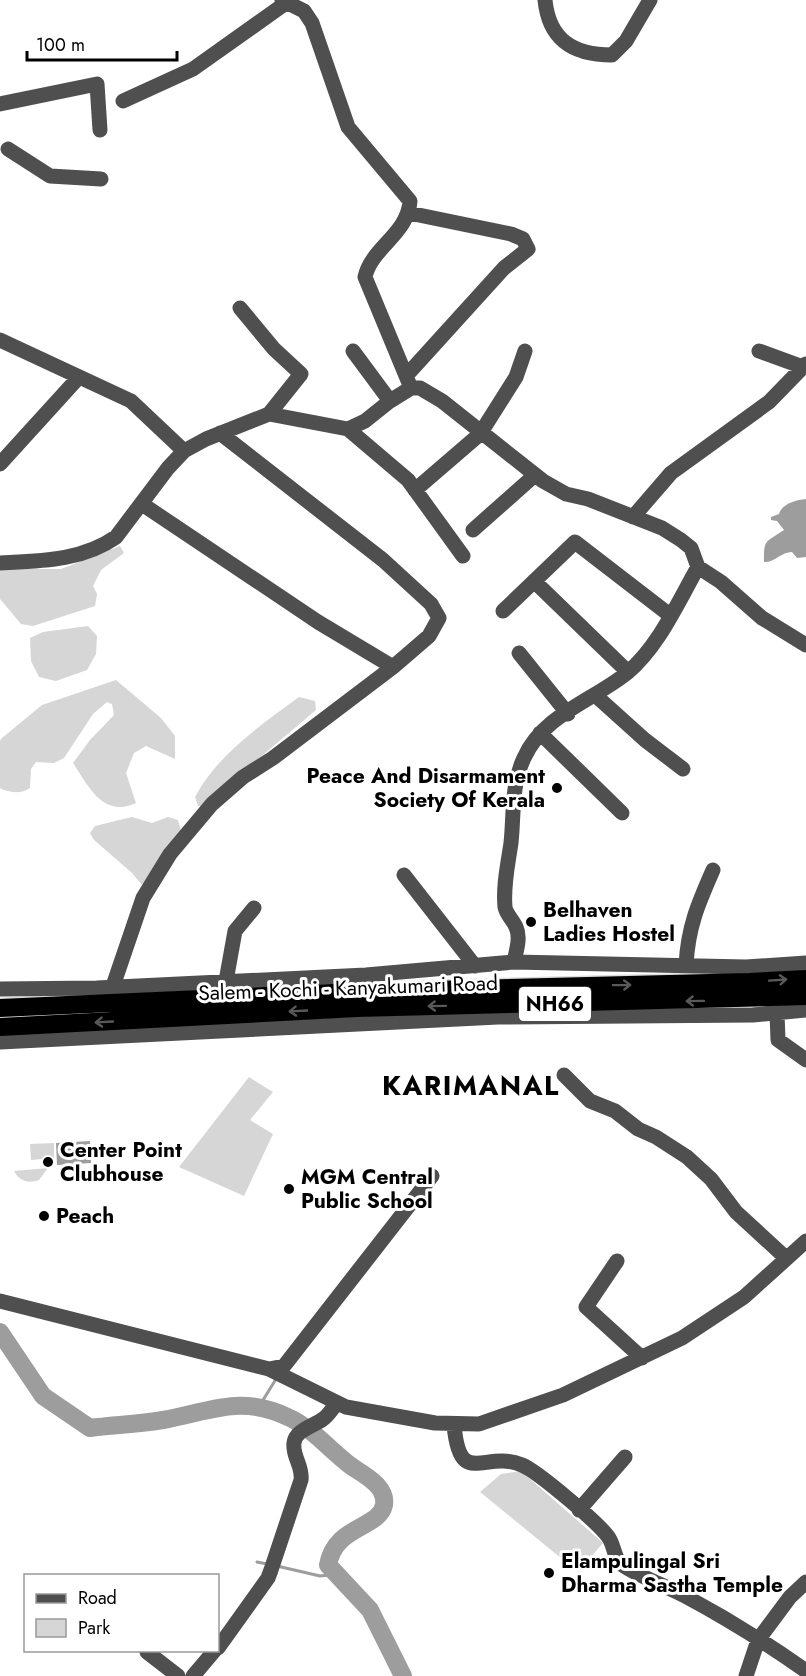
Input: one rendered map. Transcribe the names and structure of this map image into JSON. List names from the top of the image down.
{
  "streets": {
    "highway": ["Salem - Kochi - Kanyakumari Road", "NH66"]
  },
  "districts": ["KARIMANAL"],
  "places": [
    "Peace And Disarmament Society Of Kerala",
    "Belhaven Ladies Hostel",
    "Center Point Clubhouse",
    "MGM Central Public School",
    "Peach",
    "Elampulingal Sri Dharma Sastha Temple"
  ],
  "legend": ["Road", "Park"],
  "scale_bar": "100 m"
}
